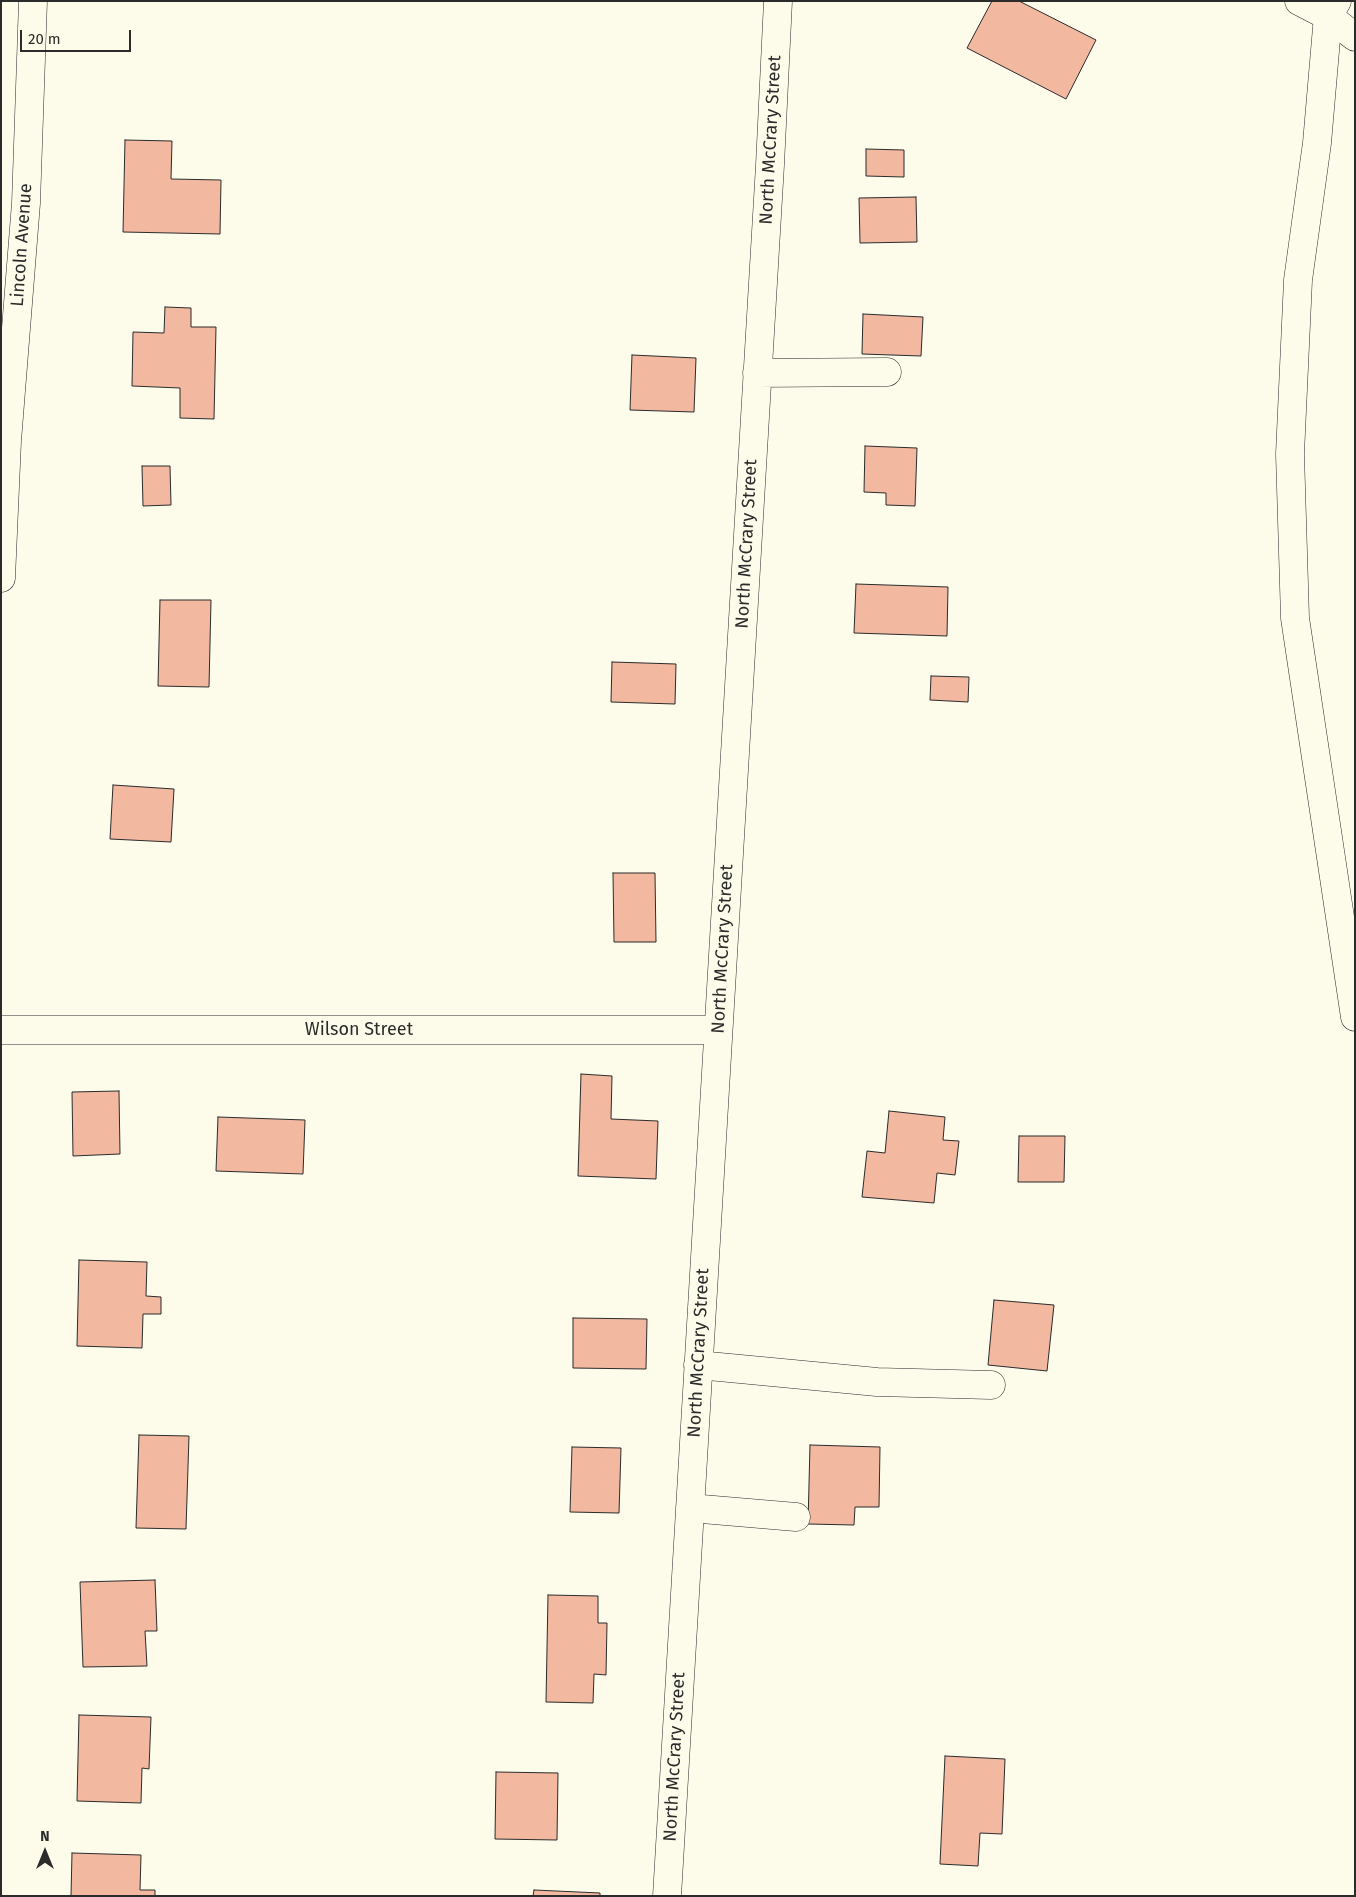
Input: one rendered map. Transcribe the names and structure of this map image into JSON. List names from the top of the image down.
{
  "streets": {
    "main road": ["North McCrary Street", "Lincoln Avenue", "Wilson Street"]
  },
  "crossings": [
    ["North McCrary Street", "Wilson Street"]
  ],
  "scale_bar": "20 m",
  "north": "top"
}
